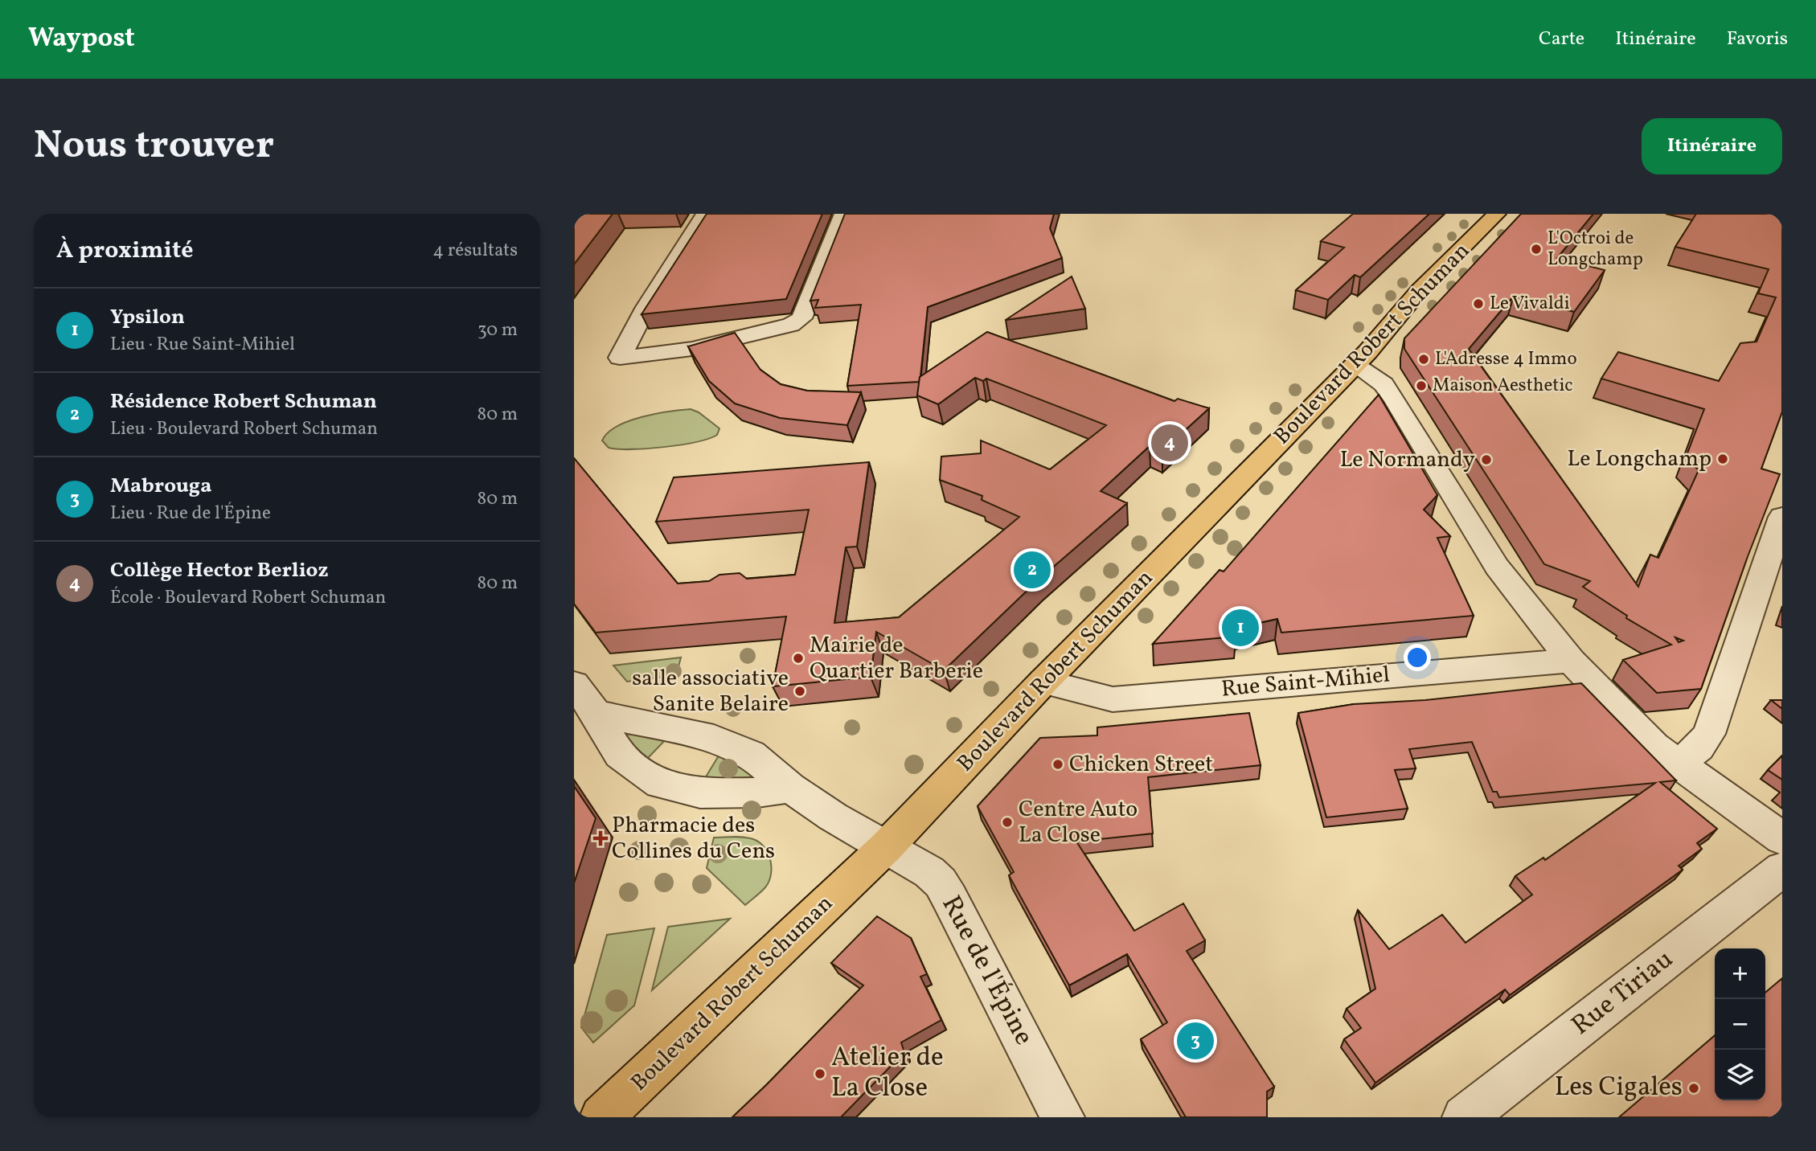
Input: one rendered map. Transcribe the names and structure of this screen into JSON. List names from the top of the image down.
{
  "streets": {
    "main road": ["Boulevard Robert Schuman"],
    "street": ["Rue Saint-Mihiel", "Rue de l'Épine", "Rue Tiriau"]
  },
  "crossings": [
    ["Boulevard Robert Schuman", "Rue Saint-Mihiel"],
    ["Boulevard Robert Schuman", "Rue de l'Épine"]
  ],
  "places": {
    "other": [
      "L'Octroi de Longchamp",
      "Le Vivaldi",
      "L'Adresse 4 Immo",
      "Maison Aesthetic",
      "Le Longchamp",
      "Le Normandy",
      "Mairie de Quartier Barberie",
      "salle associative Sanite Belaire",
      "Chicken Street",
      "Centre Auto La Close",
      "Atelier de La Close",
      "Les Cigales"
    ],
    "health": ["Pharmacie des Collines du Cens"]
  },
  "page": {
    "header": "Waypost",
    "nav": ["Carte", "Itinéraire", "Favoris"],
    "buttons": "Itinéraire",
    "title": "Nous trouver",
    "heading": ["À proximité", "4 résultats"],
    "list": [
      {
        "mark": "1",
        "name": "Ypsilon",
        "note": "Lieu · Rue Saint-Mihiel",
        "value": "30 m"
      },
      {
        "mark": "2",
        "name": "Résidence Robert Schuman",
        "note": "Lieu · Boulevard Robert Schuman",
        "value": "80 m"
      },
      {
        "mark": "3",
        "name": "Mabrouga",
        "note": "Lieu · Rue de l'Épine",
        "value": "80 m"
      },
      {
        "mark": "4",
        "name": "Collège Hector Berlioz",
        "note": "École · Boulevard Robert Schuman",
        "value": "80 m"
      }
    ],
    "pins": [
      "4",
      "2",
      "1",
      "3"
    ],
    "map_buttons": ["+", "−"]
  }
}
